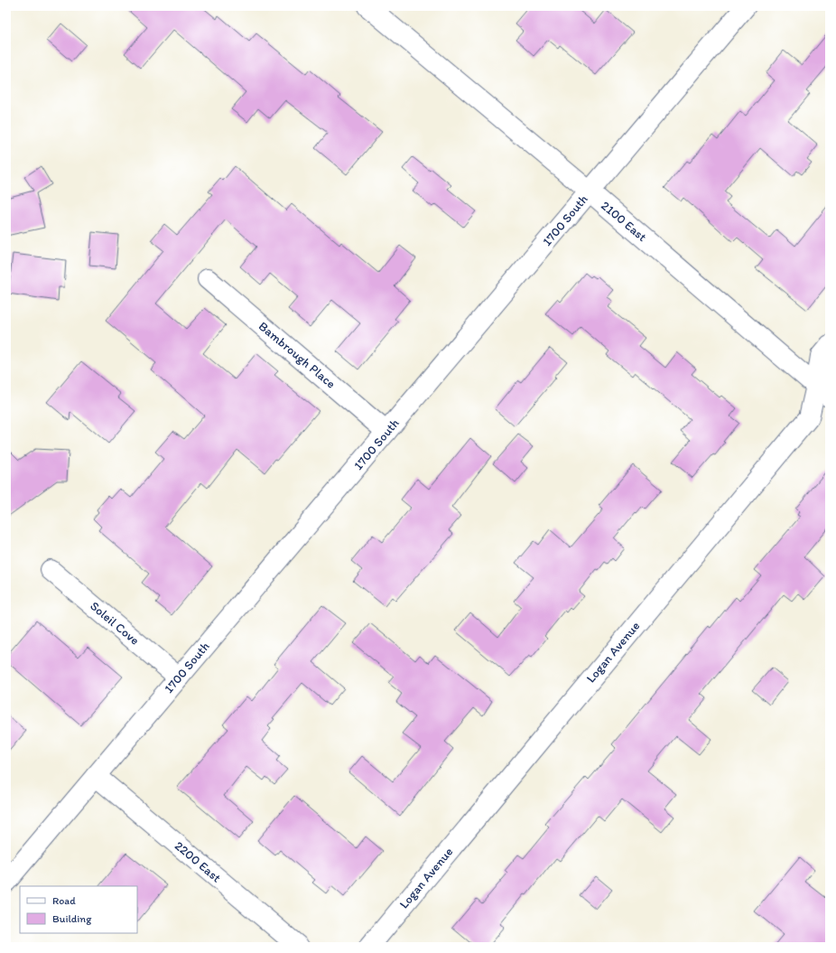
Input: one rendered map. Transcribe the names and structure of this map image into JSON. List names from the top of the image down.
{
  "streets": {
    "street": [
      "1700 South",
      "2100 East",
      "Bambrough Place",
      "Soleil Cove",
      "Logan Avenue",
      "2200 East"
    ]
  },
  "crossings": [
    ["1700 South", "2100 East"],
    ["1700 South", "Bambrough Place"],
    ["1700 South", "Soleil Cove"],
    ["1700 South", "2200 East"],
    ["2100 East", "Logan Avenue"]
  ],
  "legend": ["Road", "Building"]
}
